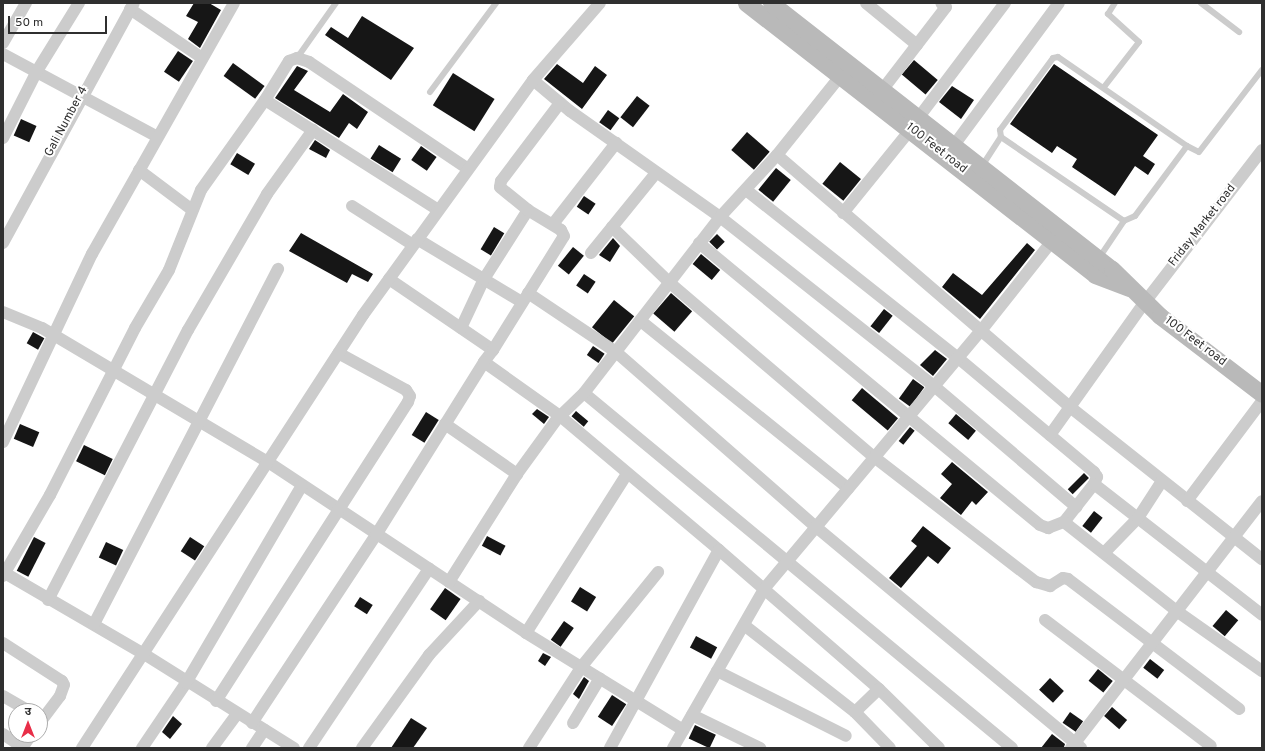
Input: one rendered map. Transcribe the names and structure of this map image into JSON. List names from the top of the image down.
{
  "streets": {
    "street": ["Gali Number 4", "100 Feet road", "Friday Market road"]
  },
  "crossings": [
    ["100 Feet road", "Friday Market road"]
  ],
  "scale_bar": "50 m",
  "north": "top"
}
